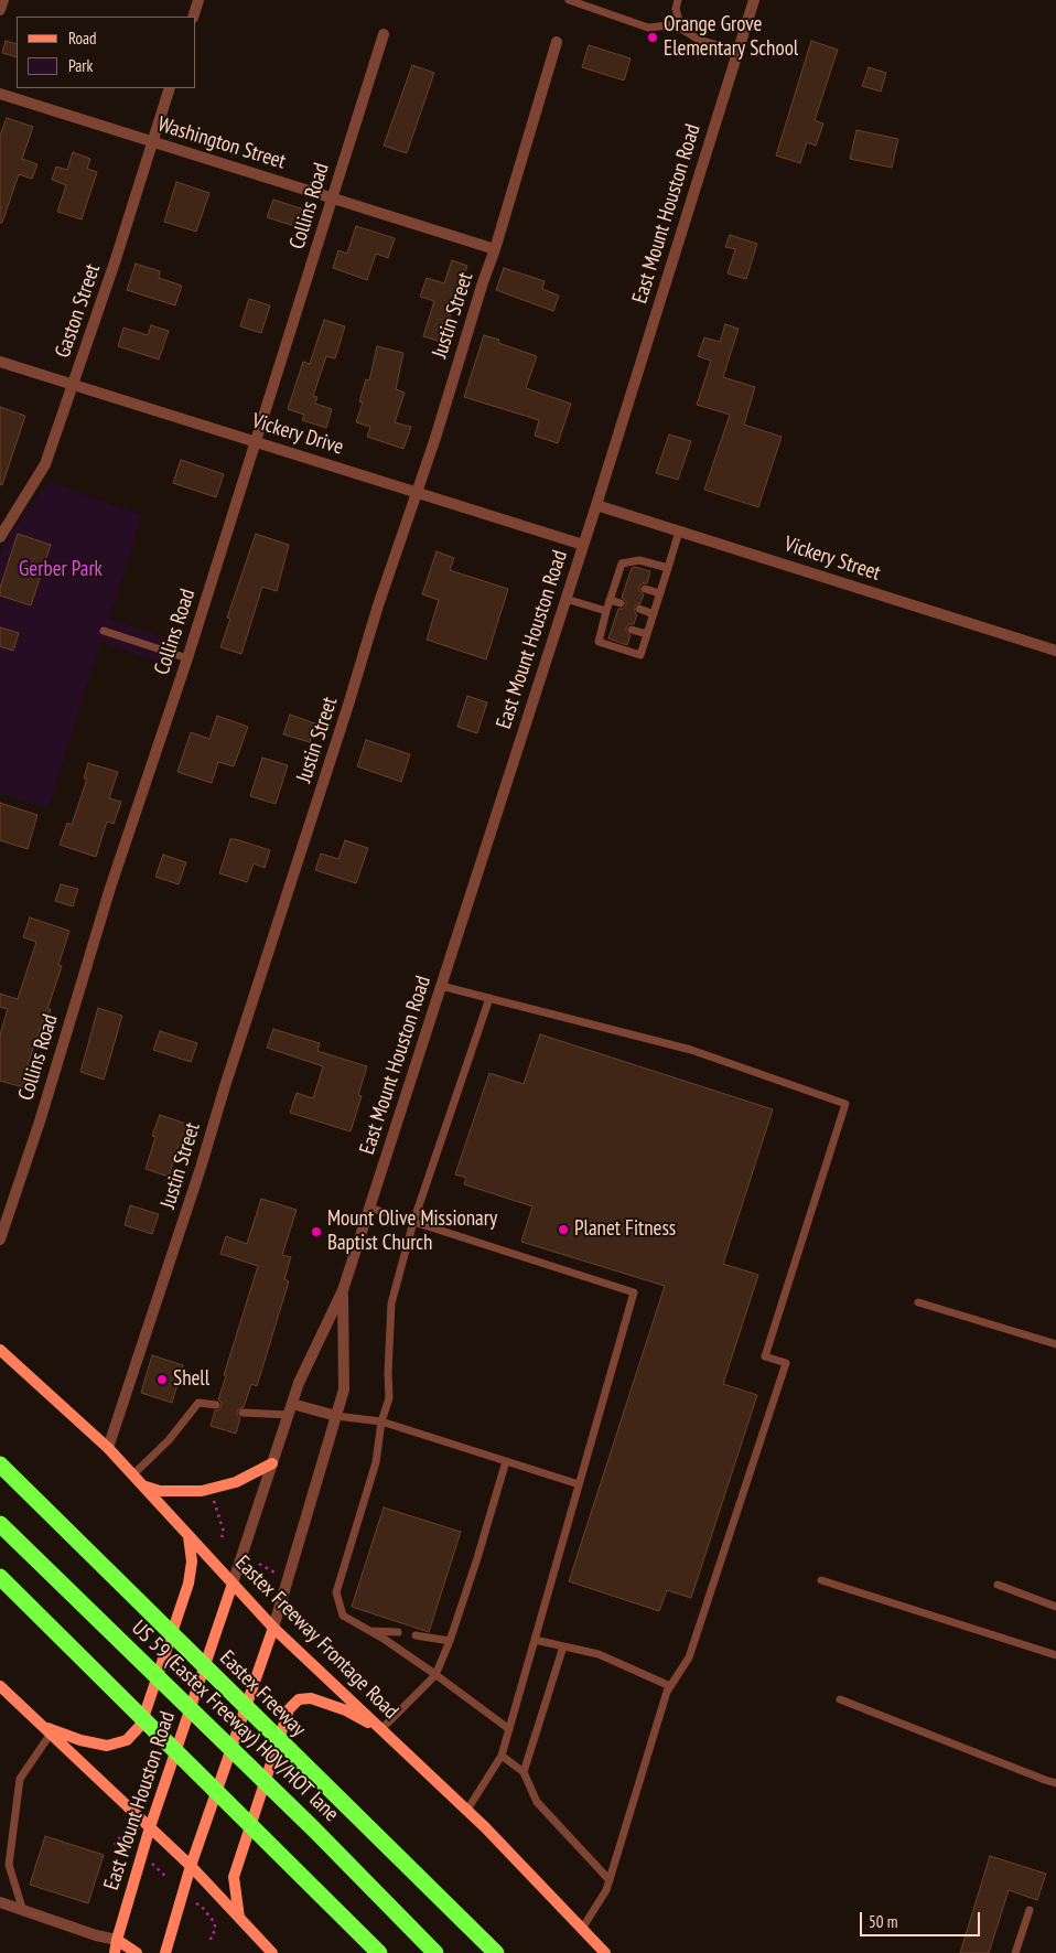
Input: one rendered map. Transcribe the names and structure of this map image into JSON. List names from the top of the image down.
{
  "streets": {
    "highway": ["Eastex Freeway", "US 59 (Eastex Freeway) HOV/HOT lane"],
    "main road": ["East Mount Houston Road", "Eastex Freeway Frontage Road"],
    "street": [
      "Washington Street",
      "Collins Road",
      "Gaston Street",
      "Justin Street",
      "Vickery Drive",
      "Vickery Street"
    ]
  },
  "crossings": [
    ["Washington Street", "Collins Road"],
    ["Washington Street", "Gaston Street"],
    ["Washington Street", "Justin Street"],
    ["Collins Road", "Vickery Drive"],
    ["East Mount Houston Road", "Vickery Drive"],
    ["East Mount Houston Road", "Vickery Street"],
    ["East Mount Houston Road", "Eastex Freeway Frontage Road"],
    ["Gaston Street", "Vickery Drive"],
    ["Justin Street", "Vickery Drive"],
    ["Justin Street", "Eastex Freeway Frontage Road"]
  ],
  "parks": ["Gerber Park"],
  "places": [
    "Orange Grove Elementary School",
    "Planet Fitness",
    "Mount Olive Missionary Baptist Church",
    "Shell"
  ],
  "legend": ["Road", "Park"],
  "scale_bar": "50 m"
}
